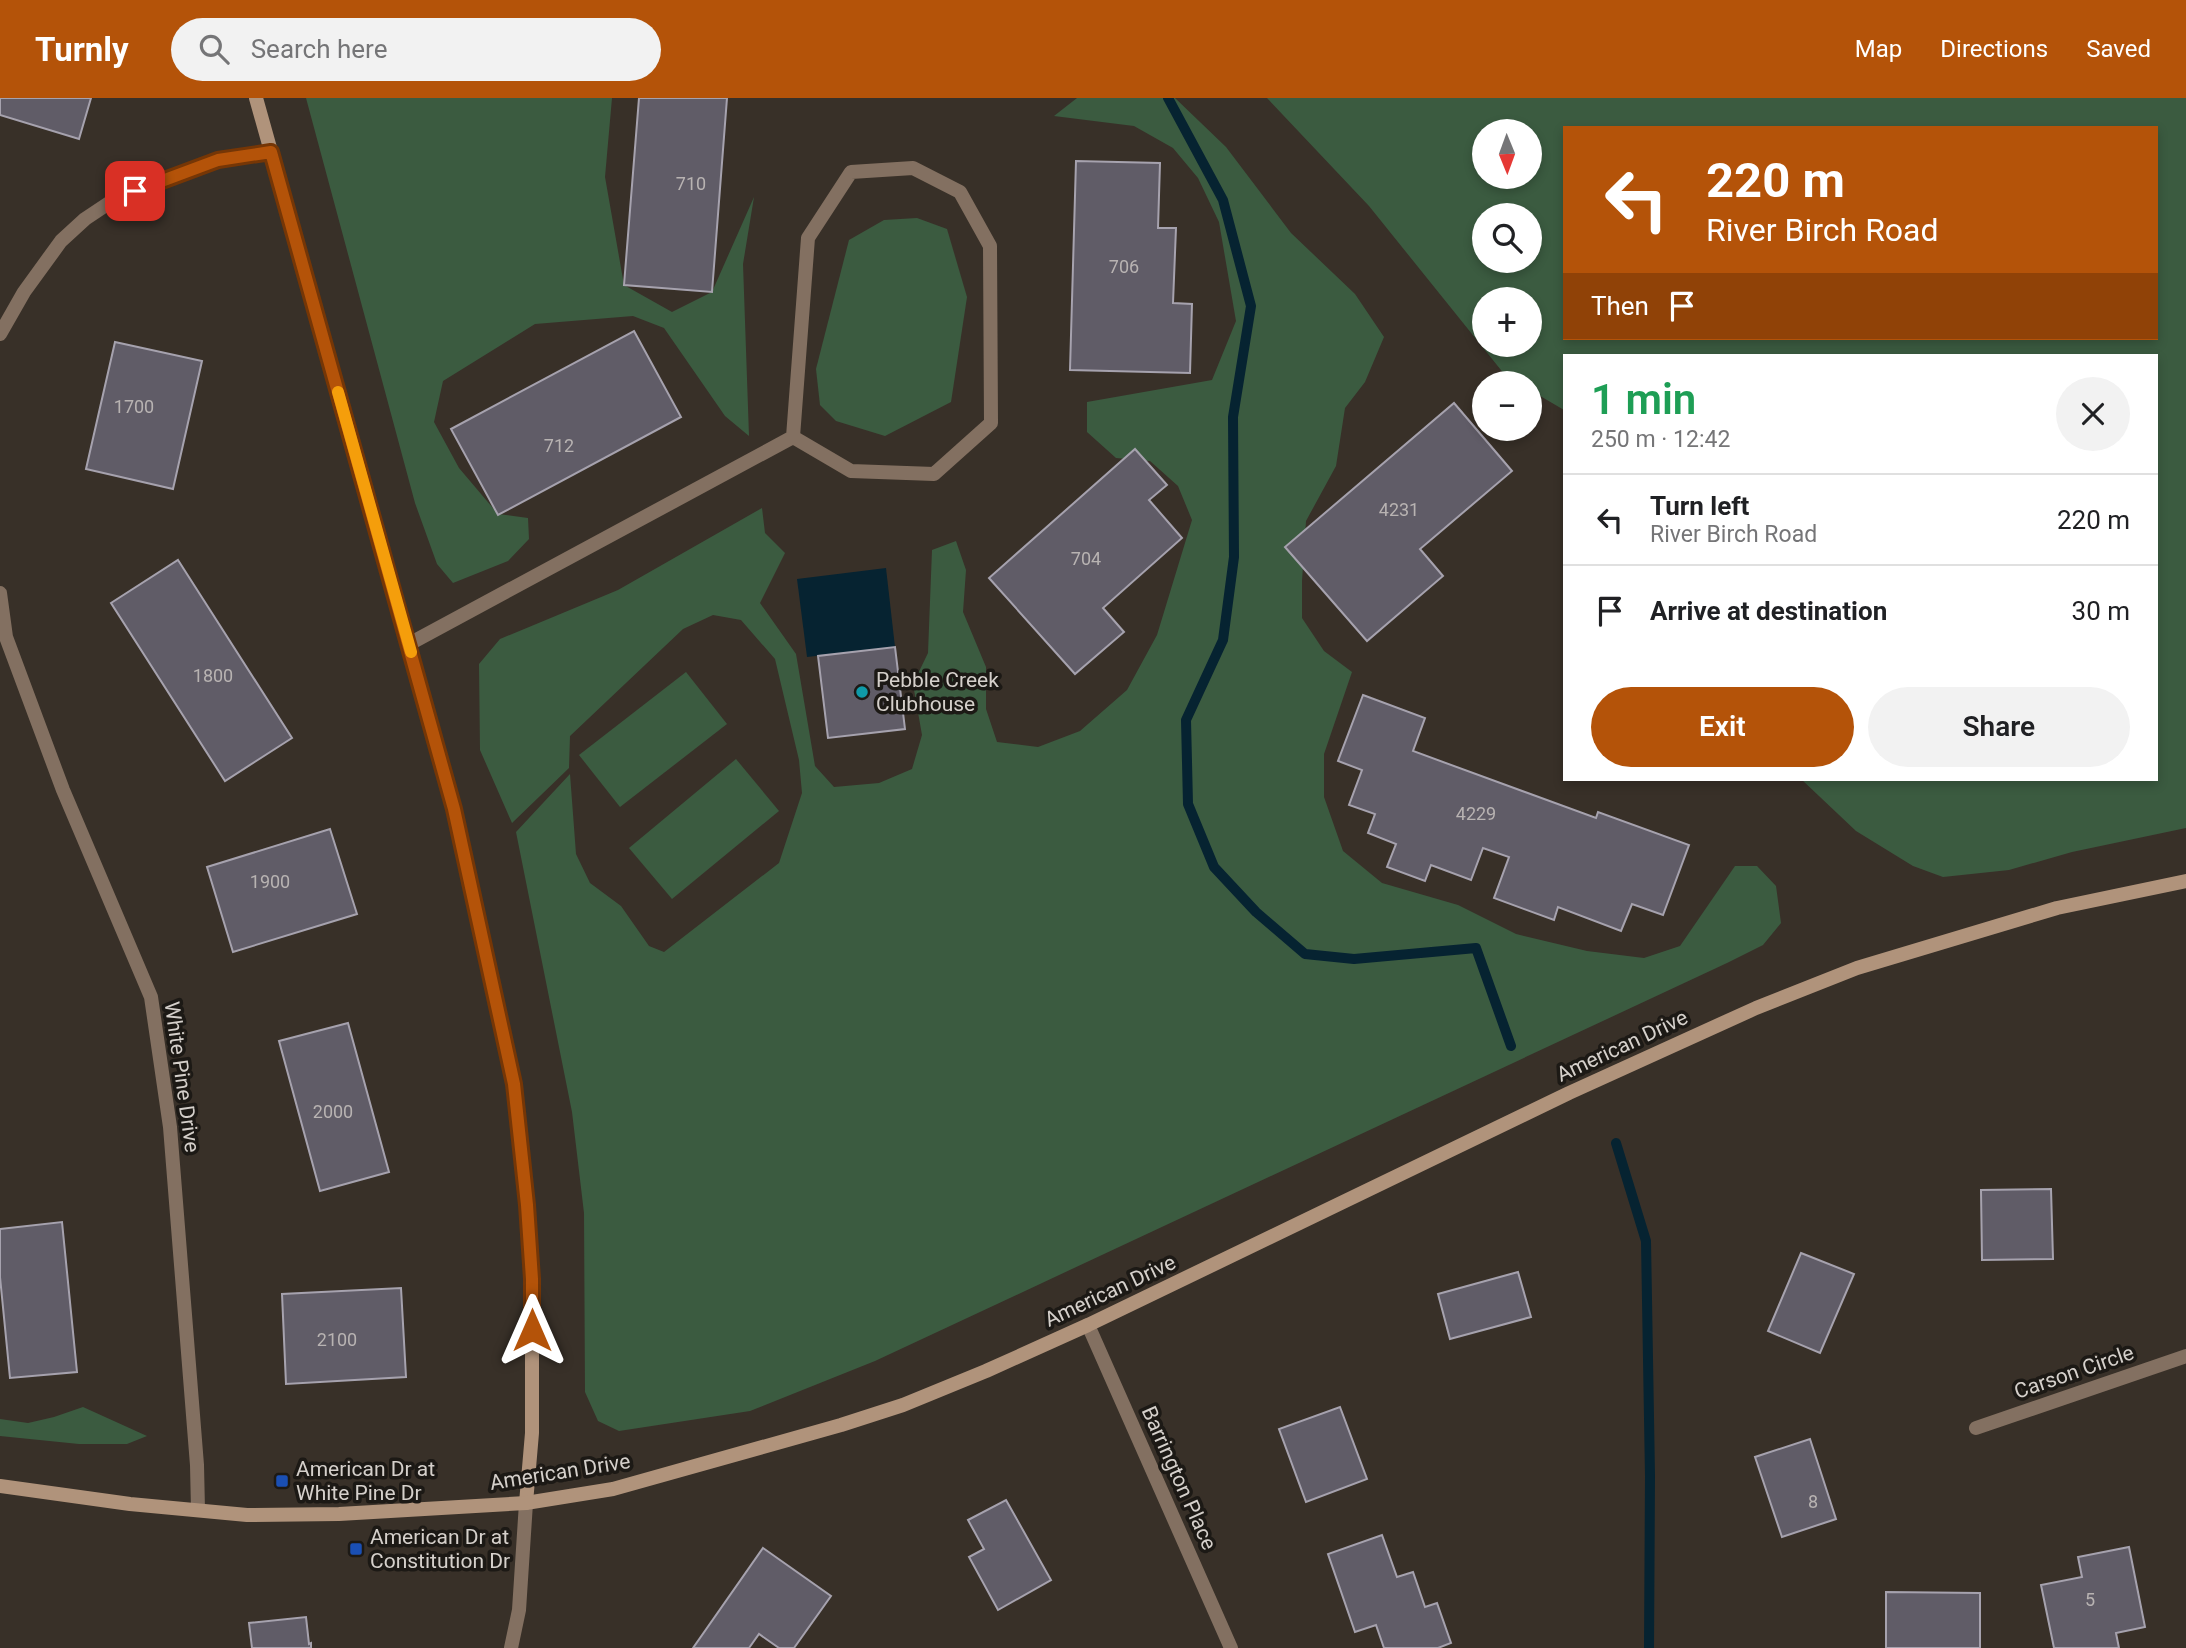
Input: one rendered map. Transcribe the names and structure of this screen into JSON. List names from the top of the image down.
{
  "streets": {
    "street": [
      "American Drive",
      "White Pine Drive",
      "Carson Circle",
      "Barrington Place"
    ]
  },
  "crossings": [
    ["American Drive", "White Pine Drive"],
    ["American Drive", "Barrington Place"]
  ],
  "places": {
    "other": ["Pebble Creek Clubhouse"],
    "transit": ["American Dr at White Pine Dr", "American Dr at Constitution Dr"]
  },
  "house_numbers": [
    "710",
    "706",
    "1700",
    "712",
    "4231",
    "704",
    "1800",
    "4229",
    "1900",
    "2000",
    "2100",
    "8",
    "5"
  ],
  "north": "bottom",
  "page": {
    "header": "Turnly",
    "search": "Search here",
    "nav": ["Map", "Directions", "Saved"],
    "map_buttons": ["+", "−"],
    "turn": ["220 m", "River Birch Road"],
    "then": "Then",
    "heading": ["1 min", "250 m · 12:42"],
    "list": [
      {
        "name": "Turn left",
        "note": "River Birch Road",
        "value": "220 m"
      },
      {
        "name": "Arrive at destination",
        "value": "30 m"
      }
    ],
    "buttons": ["Exit", "Share"]
  }
}
